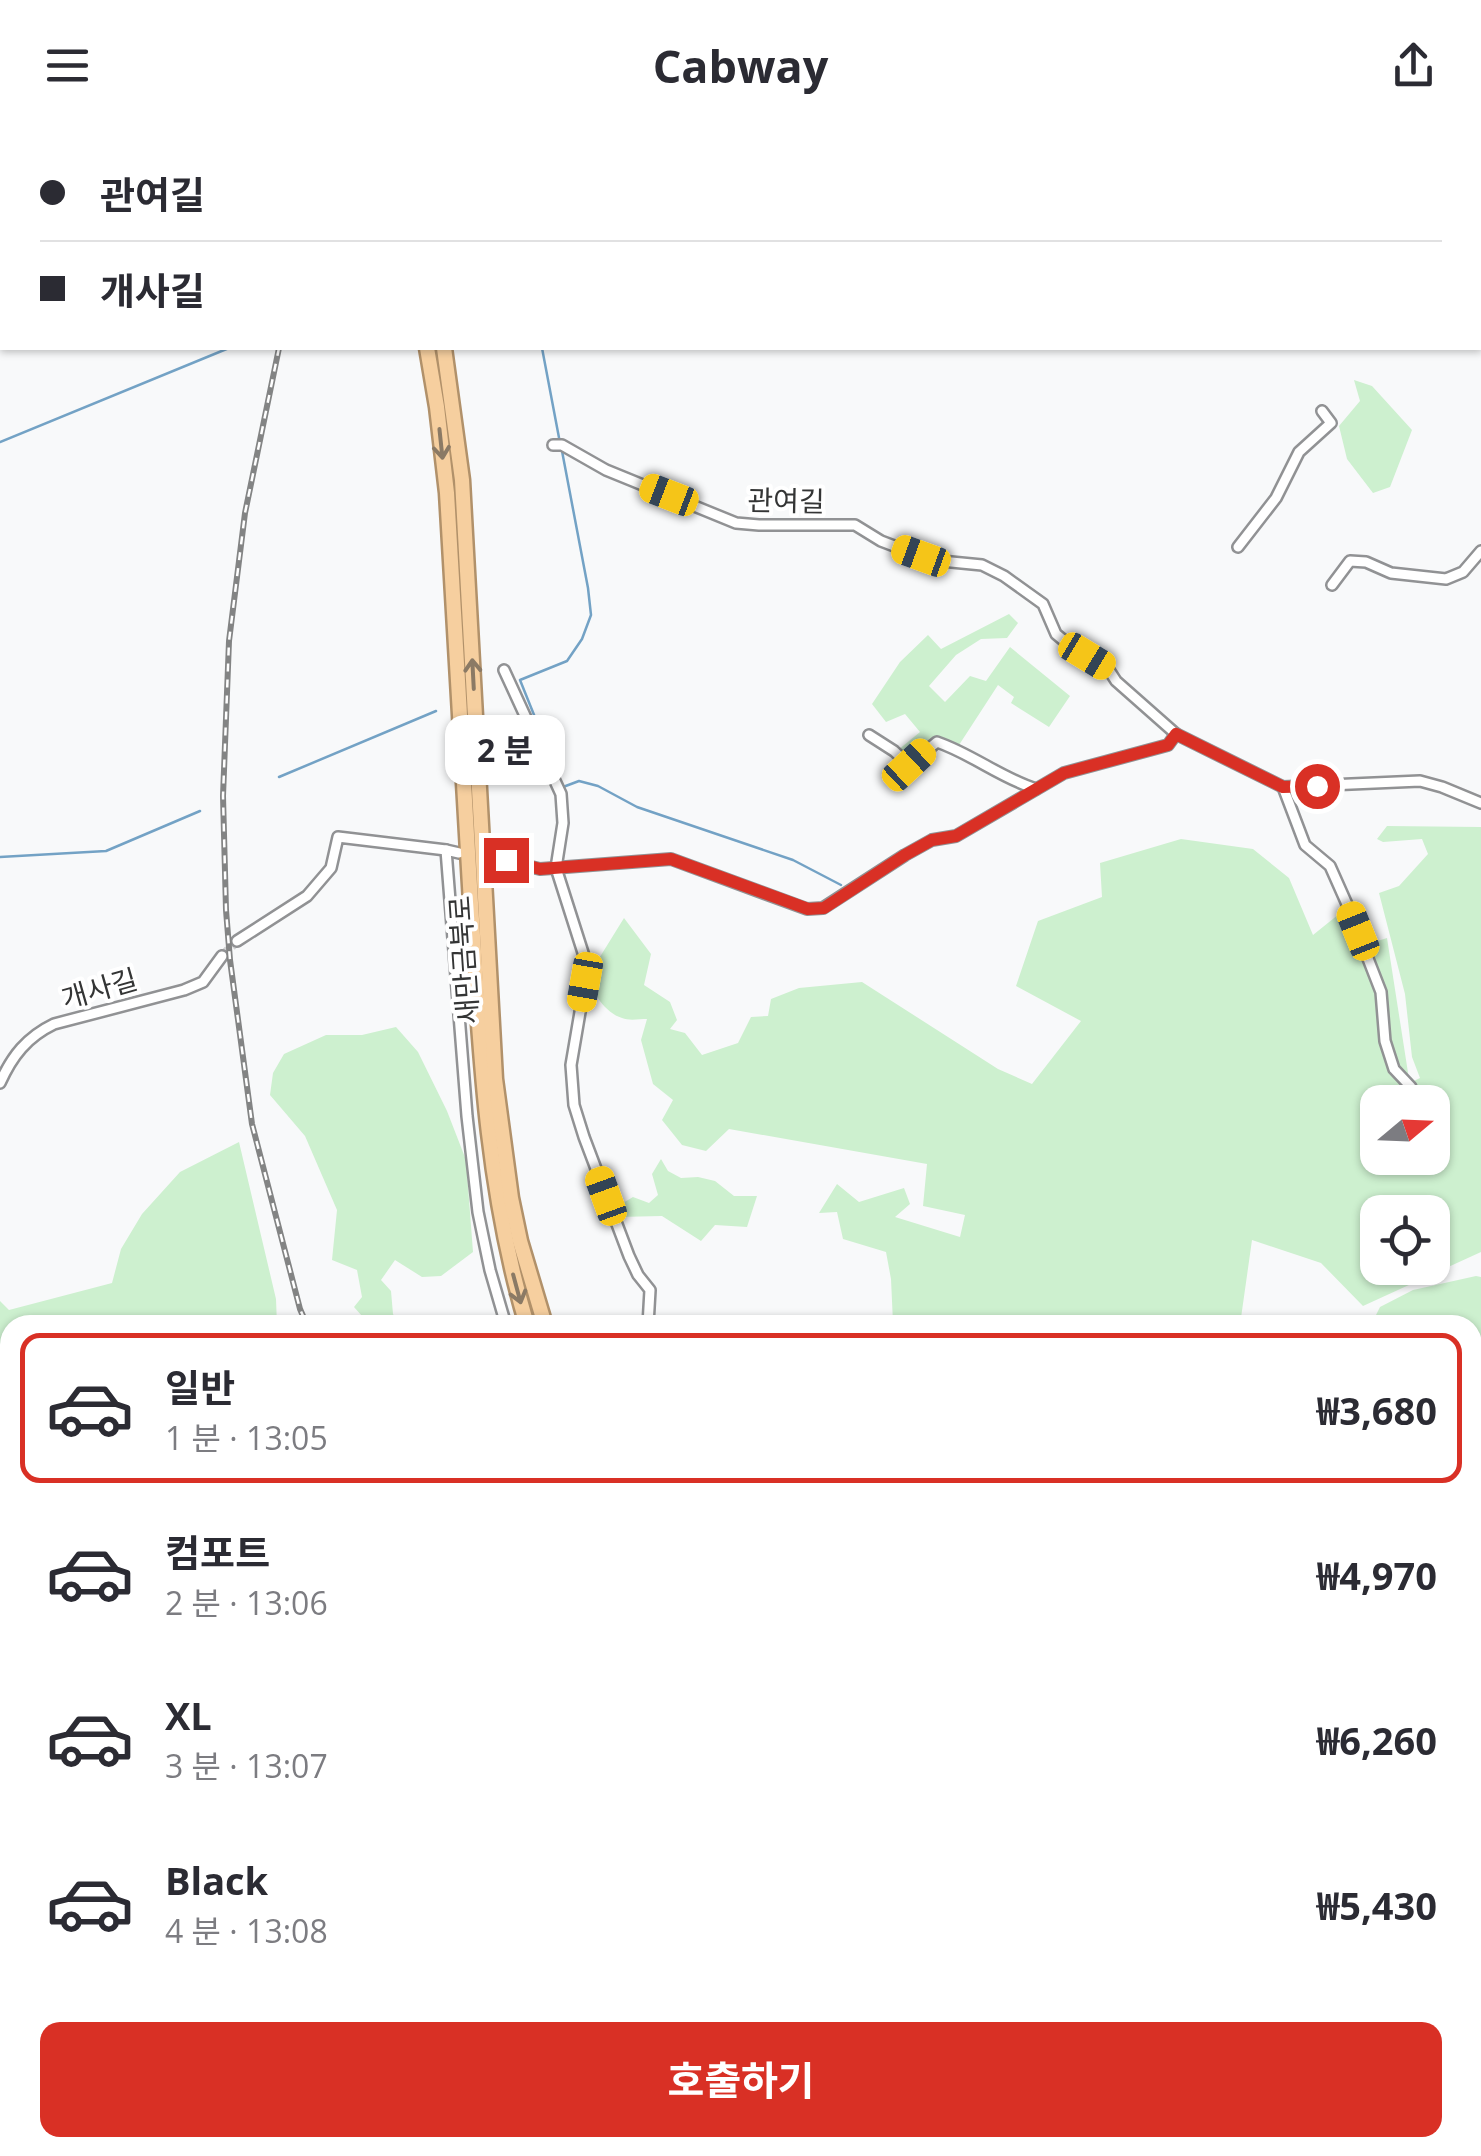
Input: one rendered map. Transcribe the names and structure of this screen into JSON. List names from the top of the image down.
{
  "streets": {
    "highway": ["새만금북로"],
    "street": ["관여길", "개사길"]
  },
  "north": "right",
  "page": {
    "header": "Cabway",
    "banner": ["관여길", "개사길"],
    "bubble": "2 분",
    "list": [
      {
        "name": "일반",
        "note": "1 분 · 13:05",
        "value": "₩3,680"
      },
      {
        "name": "컴포트",
        "note": "2 분 · 13:06",
        "value": "₩4,970"
      },
      {
        "name": "XL",
        "note": "3 분 · 13:07",
        "value": "₩6,260"
      },
      {
        "name": "Black",
        "note": "4 분 · 13:08",
        "value": "₩5,430"
      }
    ],
    "buttons": "호출하기"
  }
}
